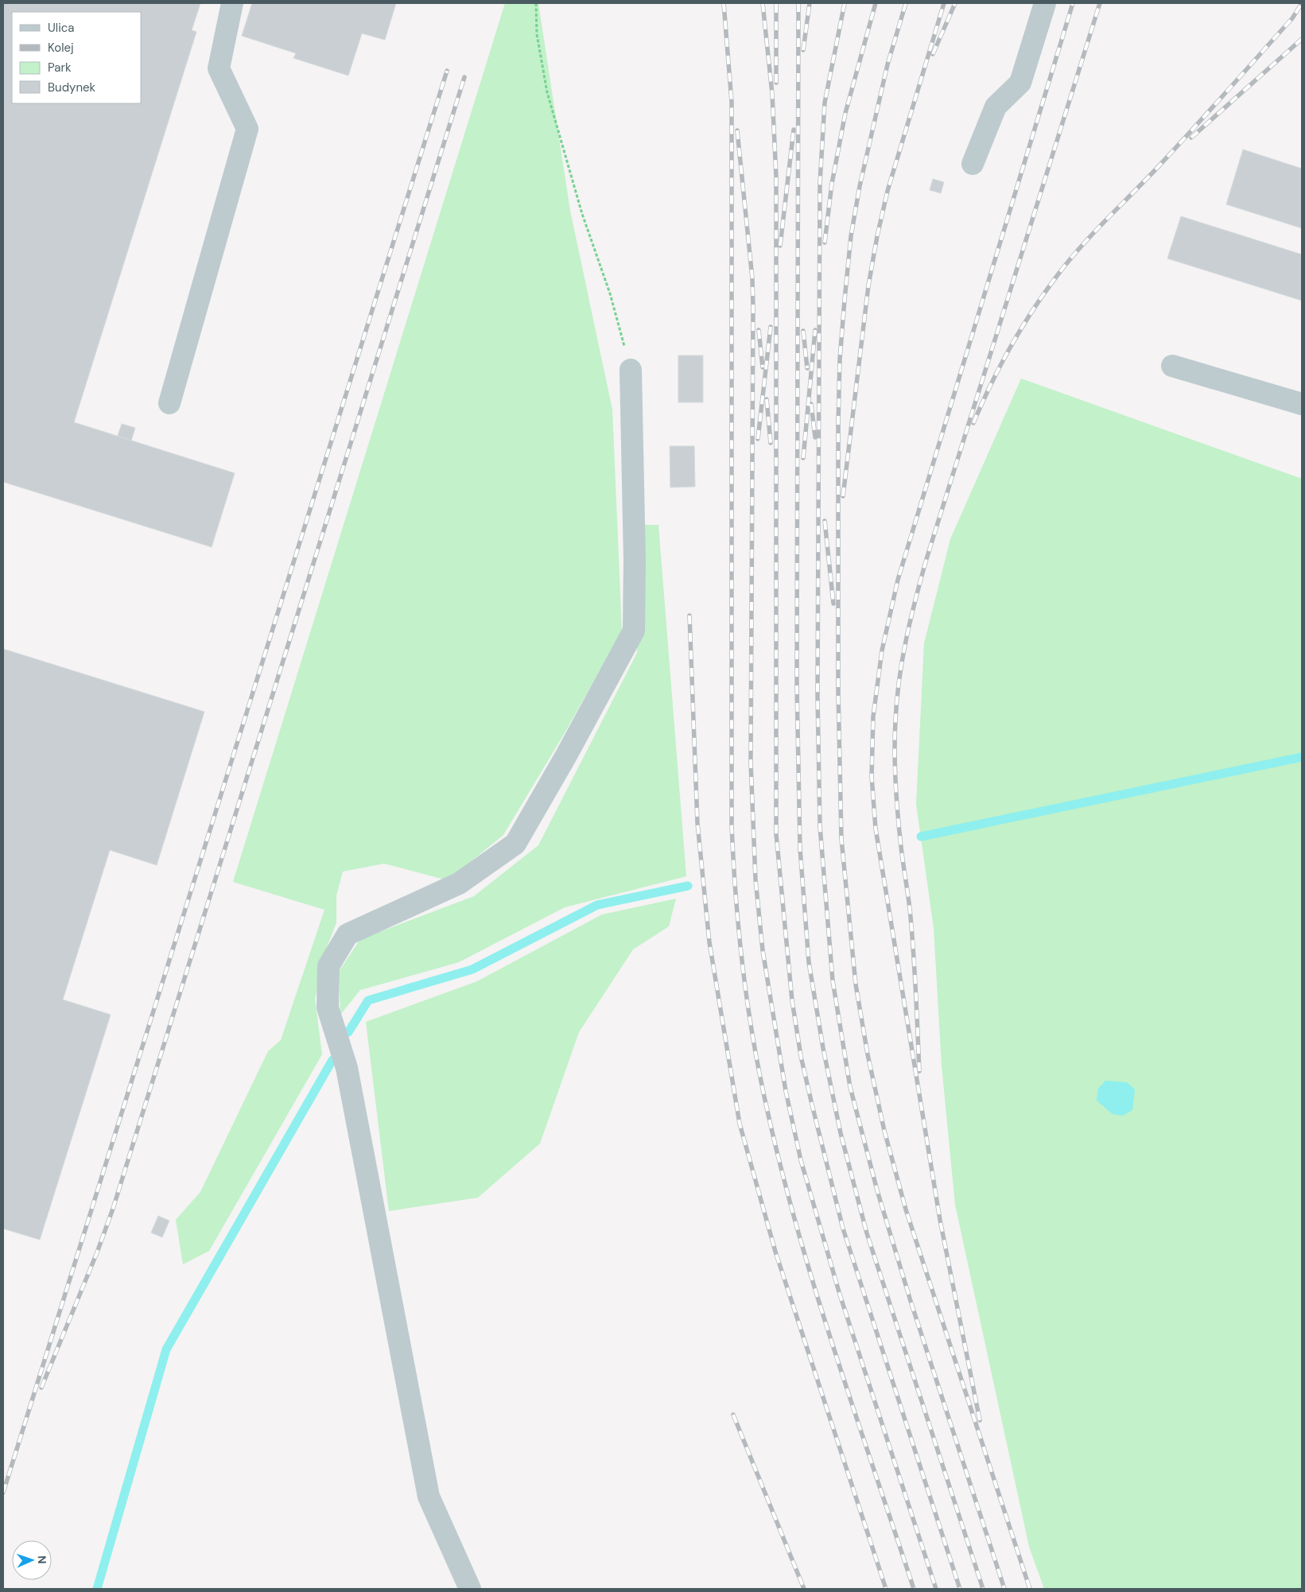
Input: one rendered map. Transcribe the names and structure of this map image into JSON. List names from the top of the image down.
{
  "legend": [
    "Ulica",
    "Kolej",
    "Park",
    "Budynek"
  ],
  "north": "right"
}
